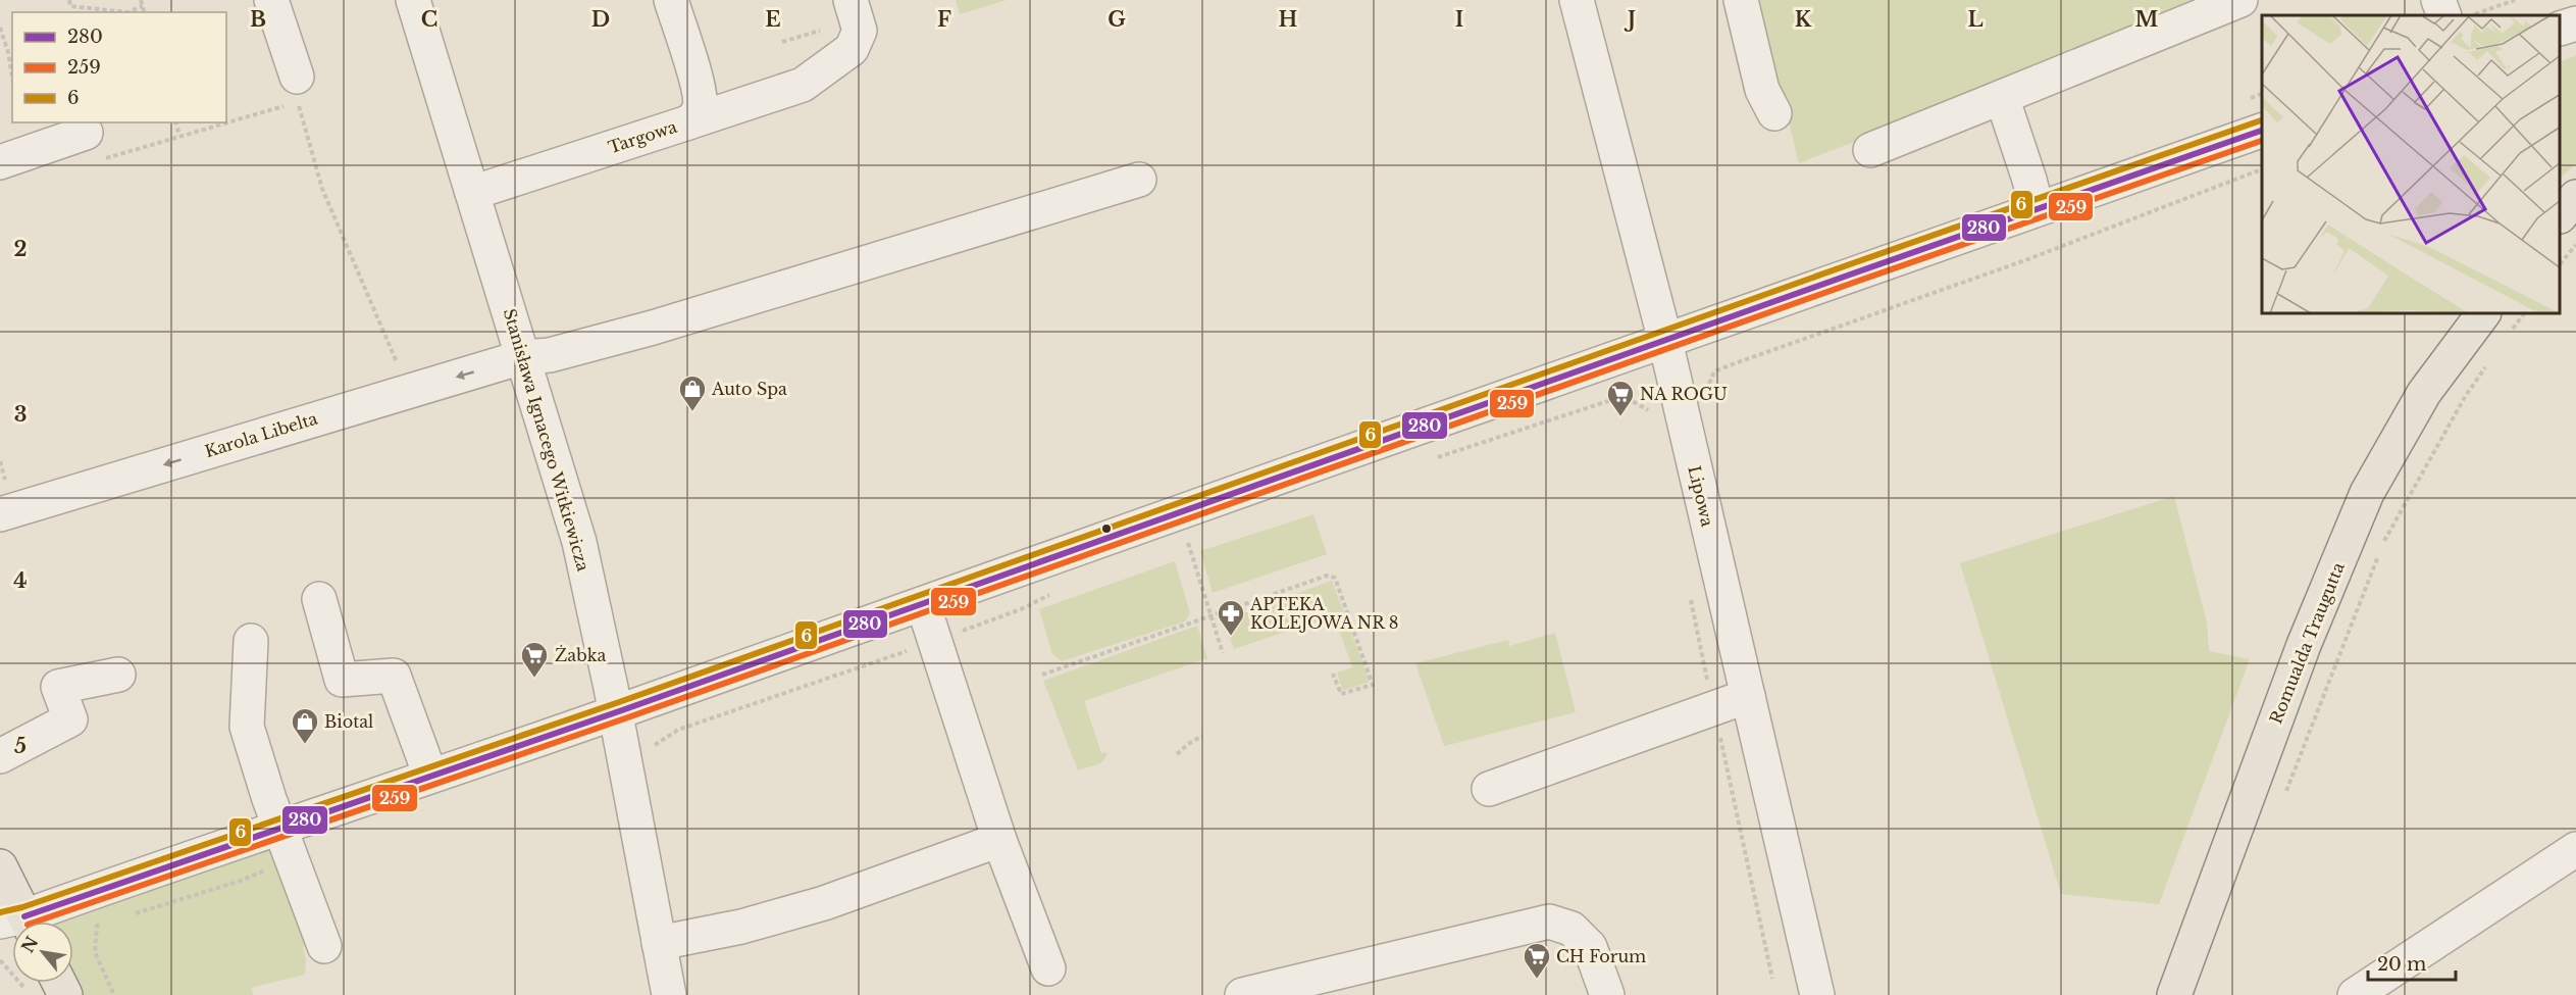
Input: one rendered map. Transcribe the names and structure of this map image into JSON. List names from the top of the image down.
{
  "streets": {
    "main road": ["Romualda Traugutta"],
    "street": [
      "Targowa",
      "Karola Libelta",
      "Stanisława Ignacego Witkiewicza",
      "Lipowa"
    ]
  },
  "crossings": [
    ["Targowa", "Stanisława Ignacego Witkiewicza"],
    ["Karola Libelta", "Stanisława Ignacego Witkiewicza"]
  ],
  "one_way": ["Karola Libelta"],
  "places": {
    "shop": ["Auto Spa", "Biotal"],
    "supermarket": ["NA ROGU", "Żabka", "CH Forum"],
    "pharmacy": ["APTEKA KOLEJOWA NR 8"]
  },
  "lines": ["transit line 6", "transit line 280", "transit line 259"],
  "legend": ["280", "259", "6"],
  "scale_bar": "20 m",
  "north": "top left",
  "grid": {
    "columns": [
      "B",
      "C",
      "D",
      "E",
      "F",
      "G",
      "H",
      "I",
      "J",
      "K",
      "L",
      "M"
    ],
    "rows": [
      "2",
      "3",
      "4",
      "5"
    ]
  }
}
